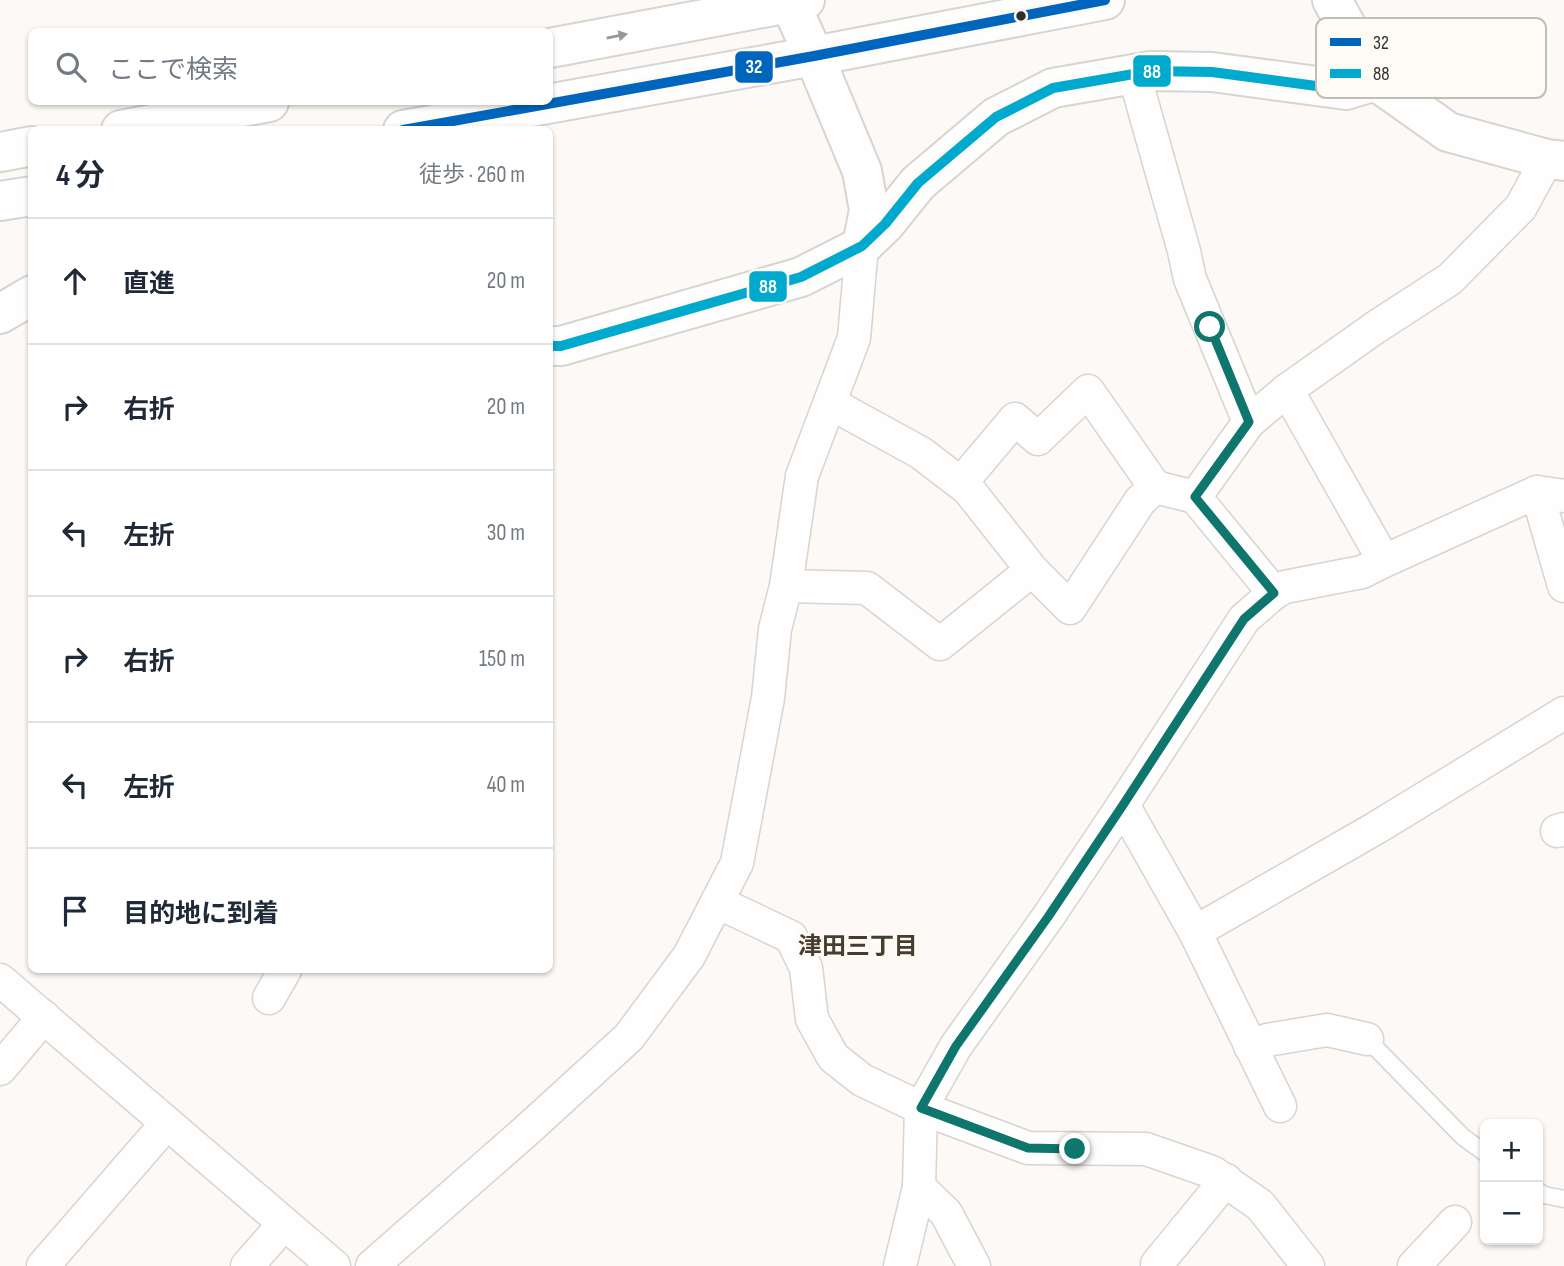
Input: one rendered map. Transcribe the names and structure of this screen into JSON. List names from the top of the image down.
{
  "districts": ["津田三丁目"],
  "lines": ["transit line 32", "transit line 88"],
  "legend": ["32", "88"],
  "page": {
    "search": "ここで検索",
    "heading": ["4 分", "徒歩 · 260 m"],
    "list": [
      ["直進", "20 m"],
      ["右折", "20 m"],
      ["左折", "30 m"],
      ["右折", "150 m"],
      ["左折", "40 m"],
      "目的地に到着"
    ],
    "map_buttons": ["+", "−"]
  }
}
